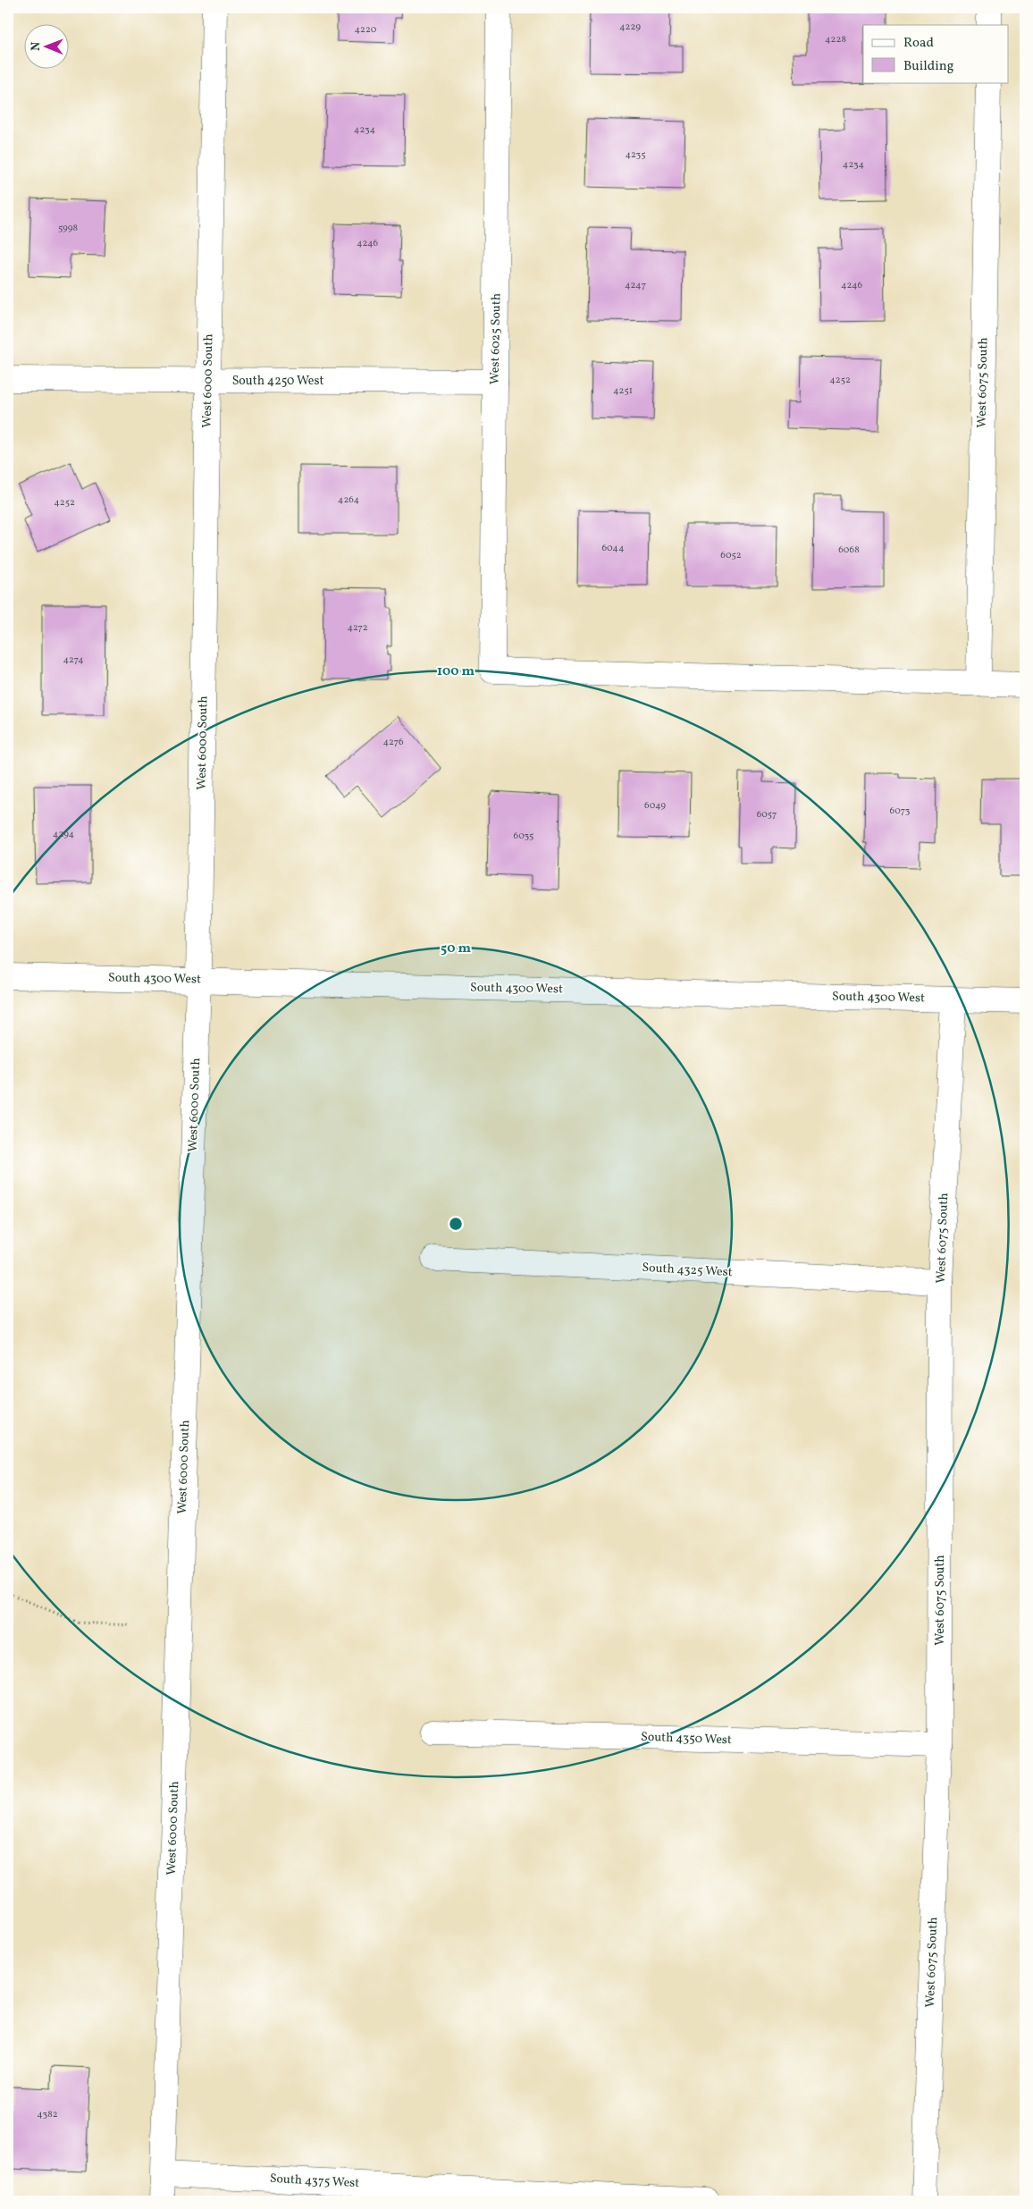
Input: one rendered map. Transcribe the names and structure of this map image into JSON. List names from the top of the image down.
{
  "streets": {
    "street": [
      "West 6025 South",
      "West 6000 South",
      "South 4250 West",
      "West 6075 South",
      "South 4300 West",
      "South 4325 West",
      "South 4350 West",
      "South 4375 West"
    ]
  },
  "crossings": [
    ["West 6025 South", "South 4250 West"],
    ["West 6025 South", "West 6075 South"],
    ["West 6000 South", "South 4250 West"],
    ["West 6000 South", "South 4300 West"],
    ["West 6000 South", "South 4375 West"],
    ["West 6075 South", "South 4300 West"],
    ["West 6075 South", "South 4325 West"],
    ["West 6075 South", "South 4350 West"]
  ],
  "house_numbers": [
    "4229",
    "4220",
    "4228",
    "4234",
    "4235",
    "4234",
    "5998",
    "4246",
    "4247",
    "4246",
    "4252",
    "4251",
    "4264",
    "4252",
    "6044",
    "6068",
    "6052",
    "4272",
    "4274",
    "4276",
    "6049",
    "6073",
    "6057",
    "4294",
    "6035",
    "4382"
  ],
  "legend": ["Road", "Building"],
  "north": "left",
  "rings": ["100 m", "50 m"]
}
